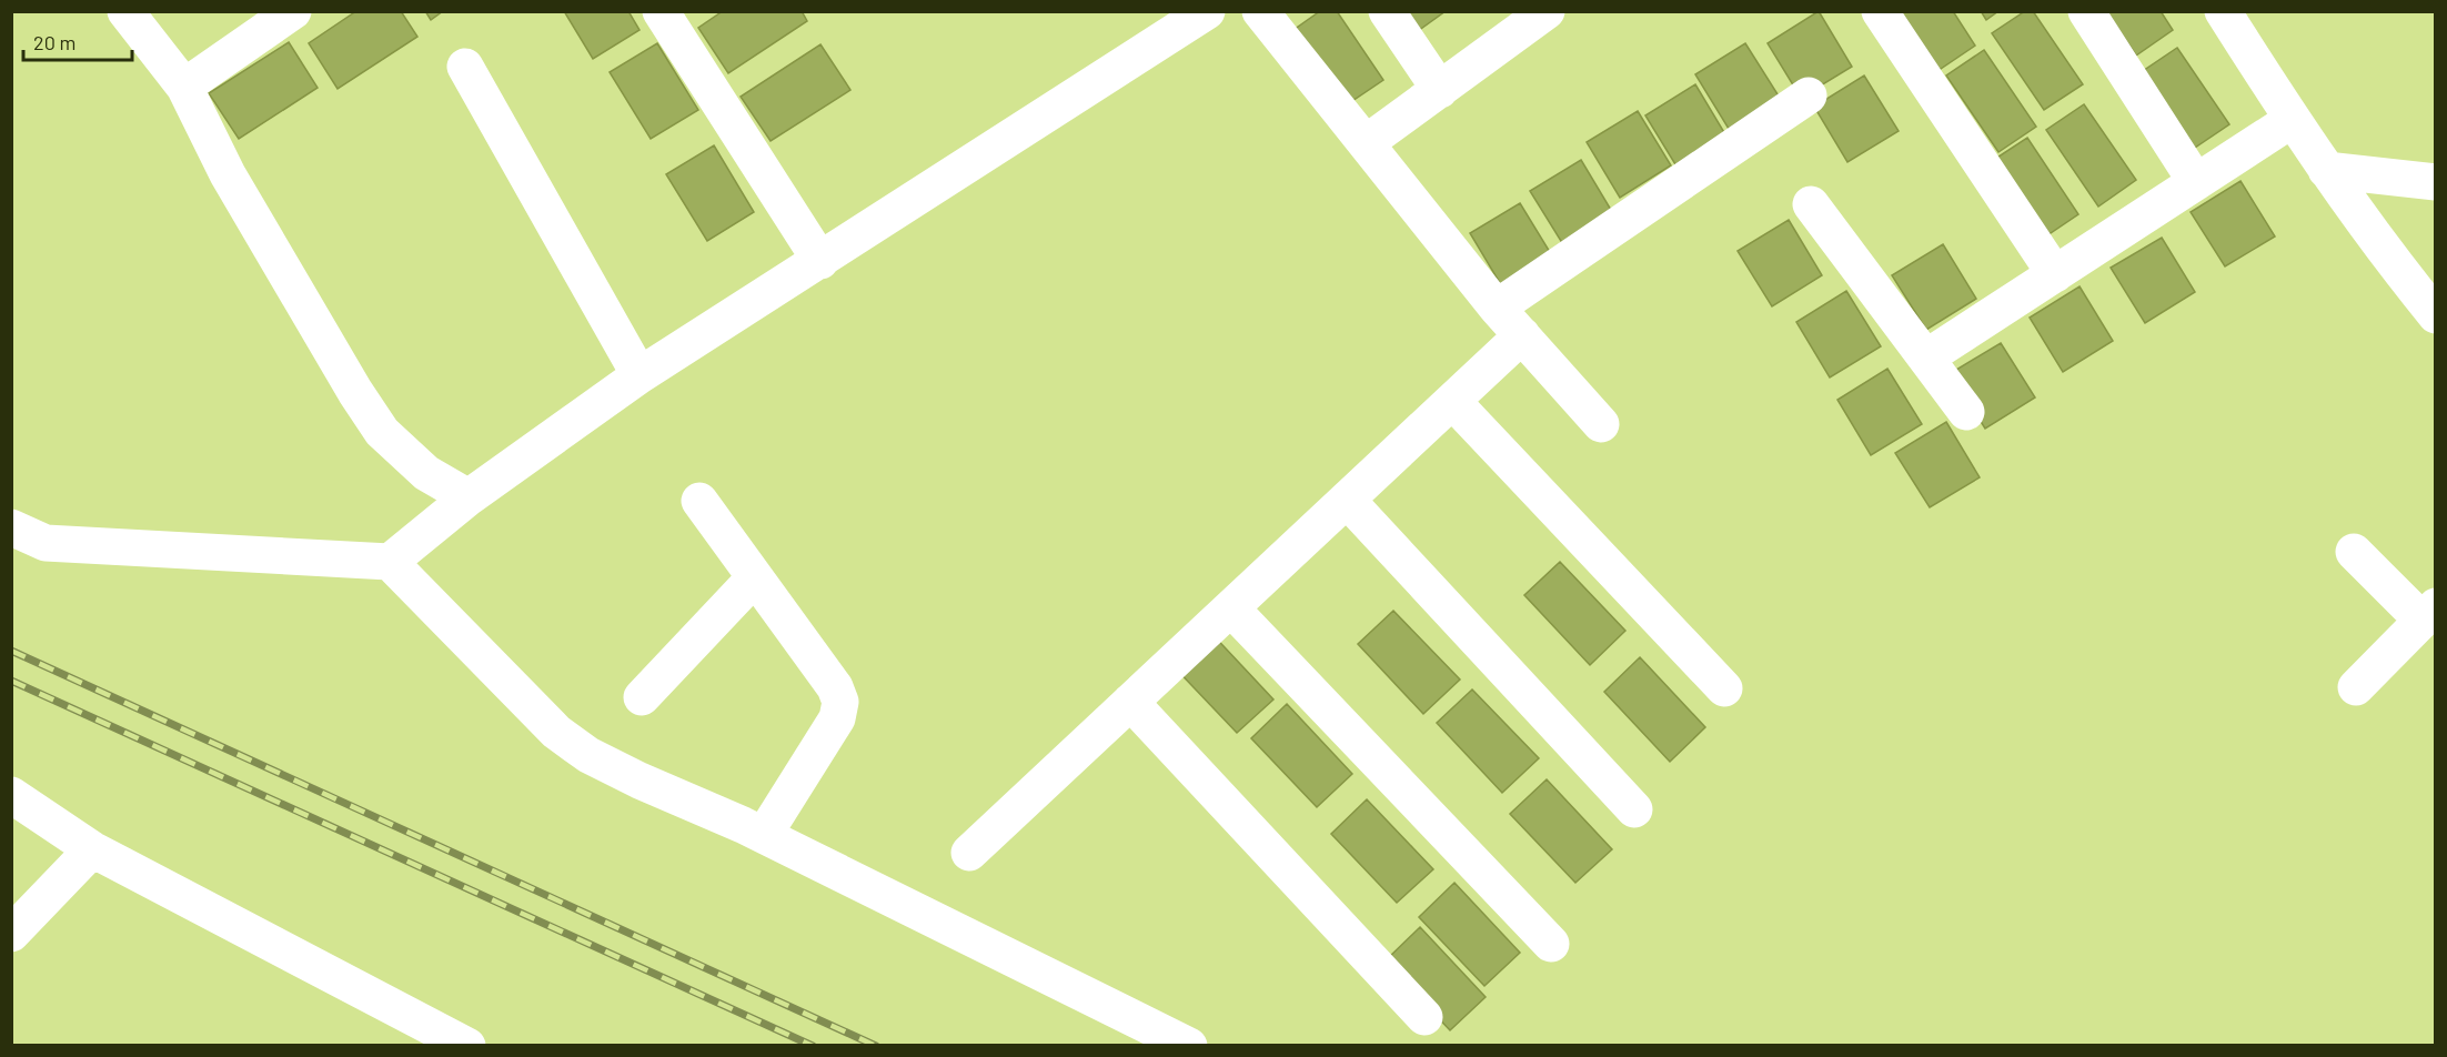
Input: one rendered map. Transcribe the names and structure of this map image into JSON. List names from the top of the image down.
{
  "scale_bar": "20 m"
}
